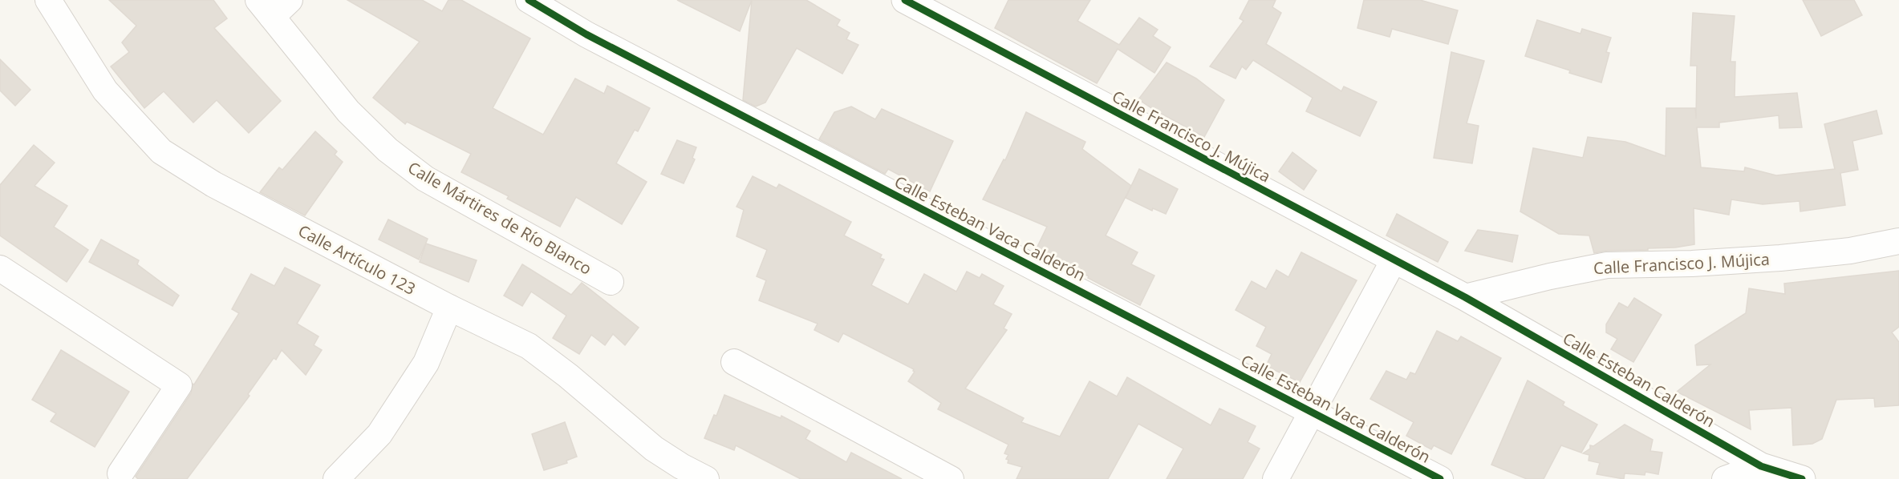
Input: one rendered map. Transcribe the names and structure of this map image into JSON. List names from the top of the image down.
{
  "streets": {
    "street": [
      "Calle Francisco J. Mújica",
      "Calle Mártires de Río Blanco",
      "Calle Esteban Vaca Calderón",
      "Calle Artículo 123",
      "Calle Esteban Calderón"
    ]
  },
  "crossings": [
    ["Calle Francisco J. Mújica", "Calle Esteban Calderón"]
  ]
}
